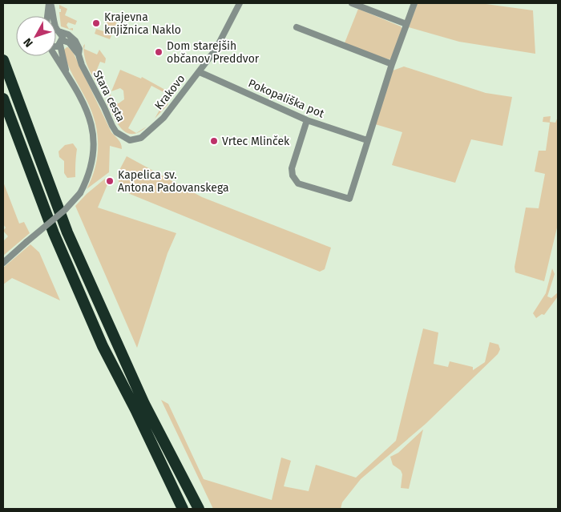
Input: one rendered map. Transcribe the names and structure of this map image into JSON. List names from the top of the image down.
{
  "streets": {
    "street": ["Krakovo", "Stara cesta", "Pokopališka pot"]
  },
  "crossings": [
    ["Krakovo", "Stara cesta"],
    ["Krakovo", "Pokopališka pot"]
  ],
  "places": [
    "Krajevna knjižnica Naklo",
    "Dom starejših občanov Preddvor",
    "Vrtec Mlinček",
    "Kapelica sv. Antona Padovanskega"
  ],
  "north": "bottom left"
}
